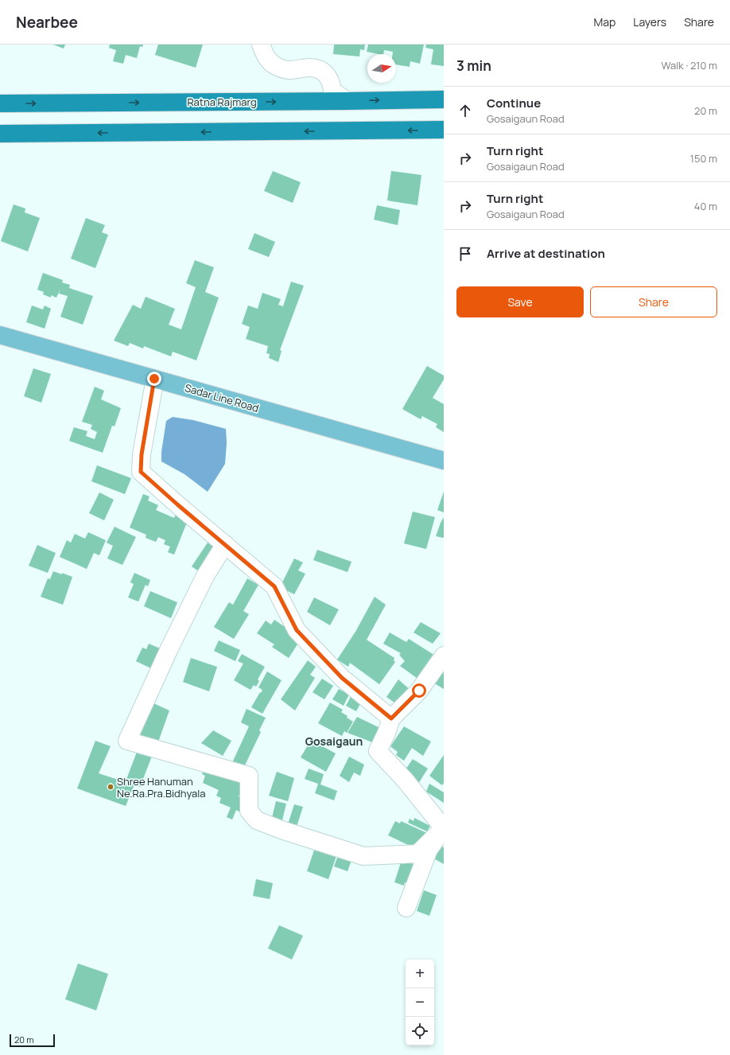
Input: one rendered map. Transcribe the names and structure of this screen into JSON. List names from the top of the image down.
{
  "streets": {
    "highway": ["Ratna Rajmarg"],
    "main road": ["Sadar Line Road"]
  },
  "districts": ["Gosaigaun"],
  "places": ["Shree Hanuman Ne.Ra.Pra.Bidhyala"],
  "scale_bar": "20 m",
  "north": "right",
  "page": {
    "header": "Nearbee",
    "nav": ["Map", "Layers", "Share"],
    "heading": ["3 min", "Walk · 210 m"],
    "list": [
      ["Continue", "Gosaigaun Road", "20 m"],
      ["Turn right", "Gosaigaun Road", "150 m"],
      ["Turn right", "Gosaigaun Road", "40 m"],
      "Arrive at destination"
    ],
    "buttons": ["Save", "Share"],
    "map_buttons": ["+", "−"],
    "scale": "20 m"
  }
}
